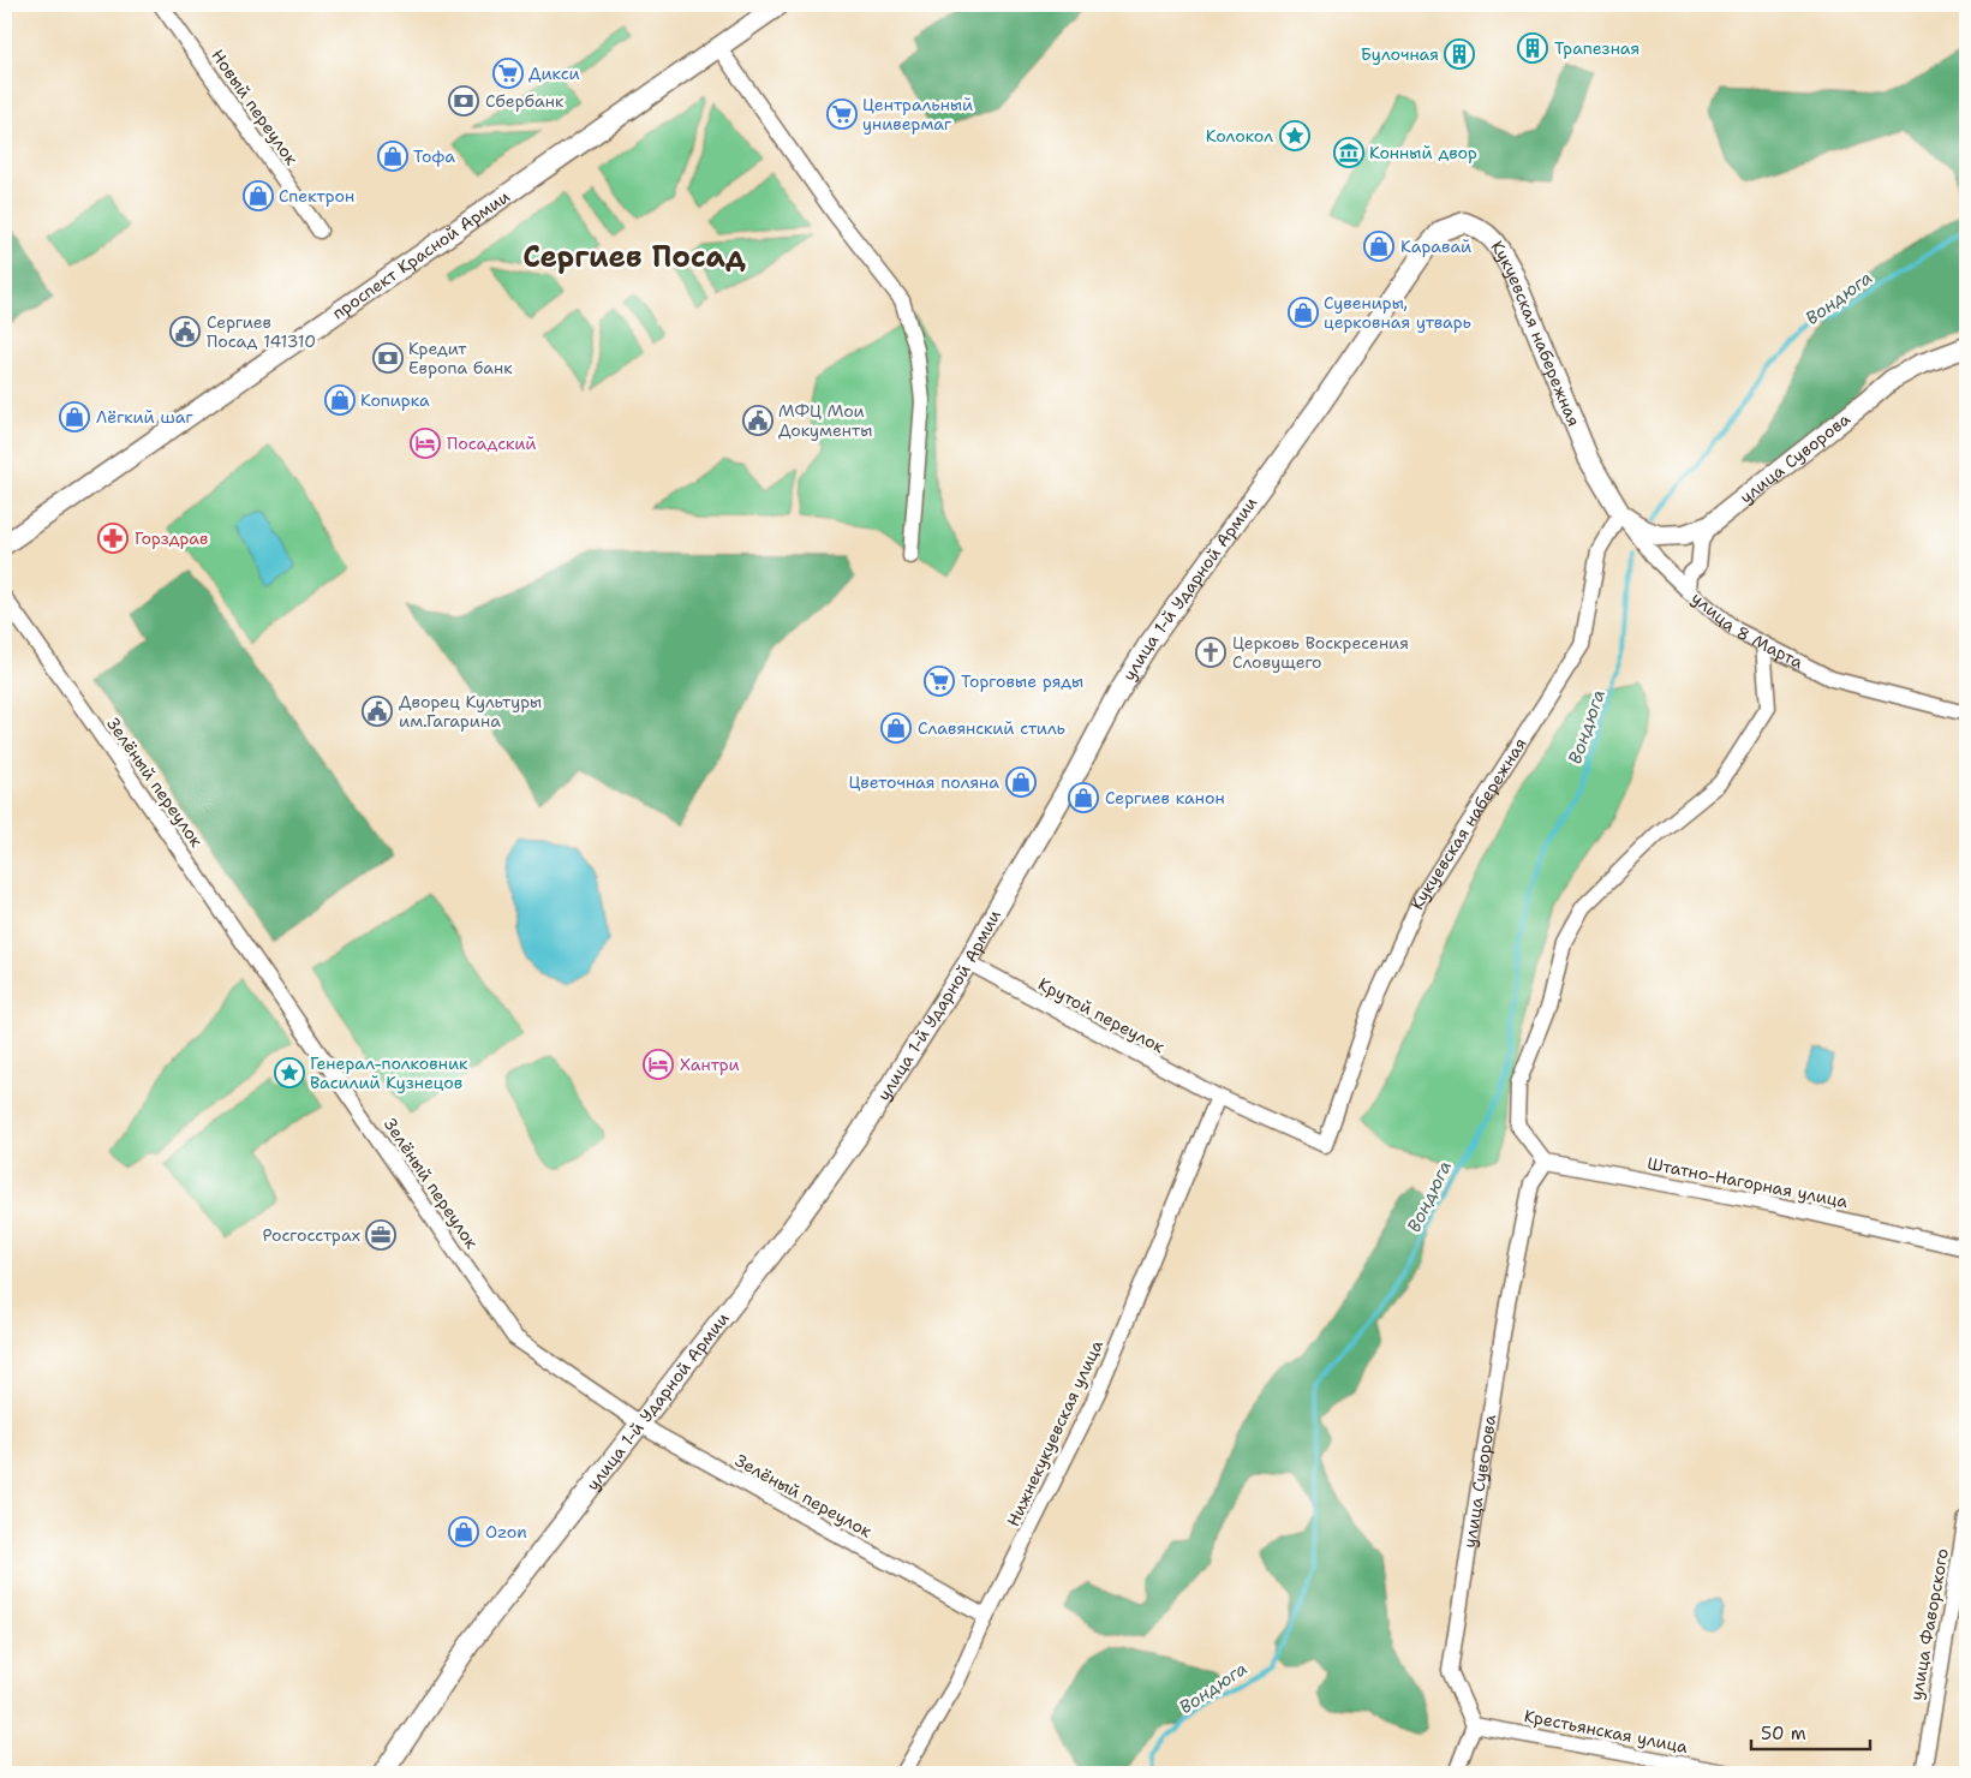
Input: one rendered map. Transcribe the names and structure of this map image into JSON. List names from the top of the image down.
{
  "streets": {
    "main road": [
      "проспект Красной Армии",
      "Кукуевская набережная",
      "улица Суворова",
      "улица 1-й Ударной Армии",
      "улица 8 Марта"
    ],
    "street": [
      "Новый переулок",
      "Зелёный переулок",
      "Крутой переулок",
      "Штатно-Нагорная улица",
      "Нижнекукуевская улица",
      "улица Фаворского",
      "Крестьянская улица"
    ]
  },
  "crossings": [
    ["Кукуевская набережная", "улица Суворова"],
    ["Кукуевская набережная", "улица 1-й Ударной Армии"],
    ["Кукуевская набережная", "улица 8 Марта"],
    ["Кукуевская набережная", "Крутой переулок"],
    ["улица Суворова", "улица 8 Марта"],
    ["улица Суворова", "Штатно-Нагорная улица"],
    ["улица Суворова", "Крестьянская улица"],
    ["улица 1-й Ударной Армии", "Зелёный переулок"],
    ["улица 1-й Ударной Армии", "Крутой переулок"],
    ["Зелёный переулок", "Нижнекукуевская улица"],
    ["Крутой переулок", "Нижнекукуевская улица"]
  ],
  "districts": ["Сергиев Посад"],
  "water": ["Вондюга"],
  "places": {
    "building": ["Трапезная", "Булочная"],
    "supermarket": ["Дикси", "Центральный универмаг", "Торговые ряды"],
    "bank": ["Сбербанк", "Кредит Европа банк"],
    "place": ["Колокол", "Генерал-полковник Василий Кузнецов"],
    "museum": ["Конный двор"],
    "shop": [
      "Тофа",
      "Спектрон",
      "Каравай",
      "Сувениры, церковная утварь",
      "Копирка",
      "Лёгкий шаг",
      "Славянский стиль",
      "Цветочная поляна",
      "Сергиев канон",
      "Ozon"
    ],
    "public building": ["Сергиев Посад 141310", "МФЦ Мои Документы", "Дворец Культуры им.Гагарина"],
    "hotel": ["Посадский", "Хантри"],
    "pharmacy": ["Горздрав"],
    "church": ["Церковь Воскресения Словущего"],
    "office": ["Росгосстрах"]
  },
  "scale_bar": "50 m"
}
